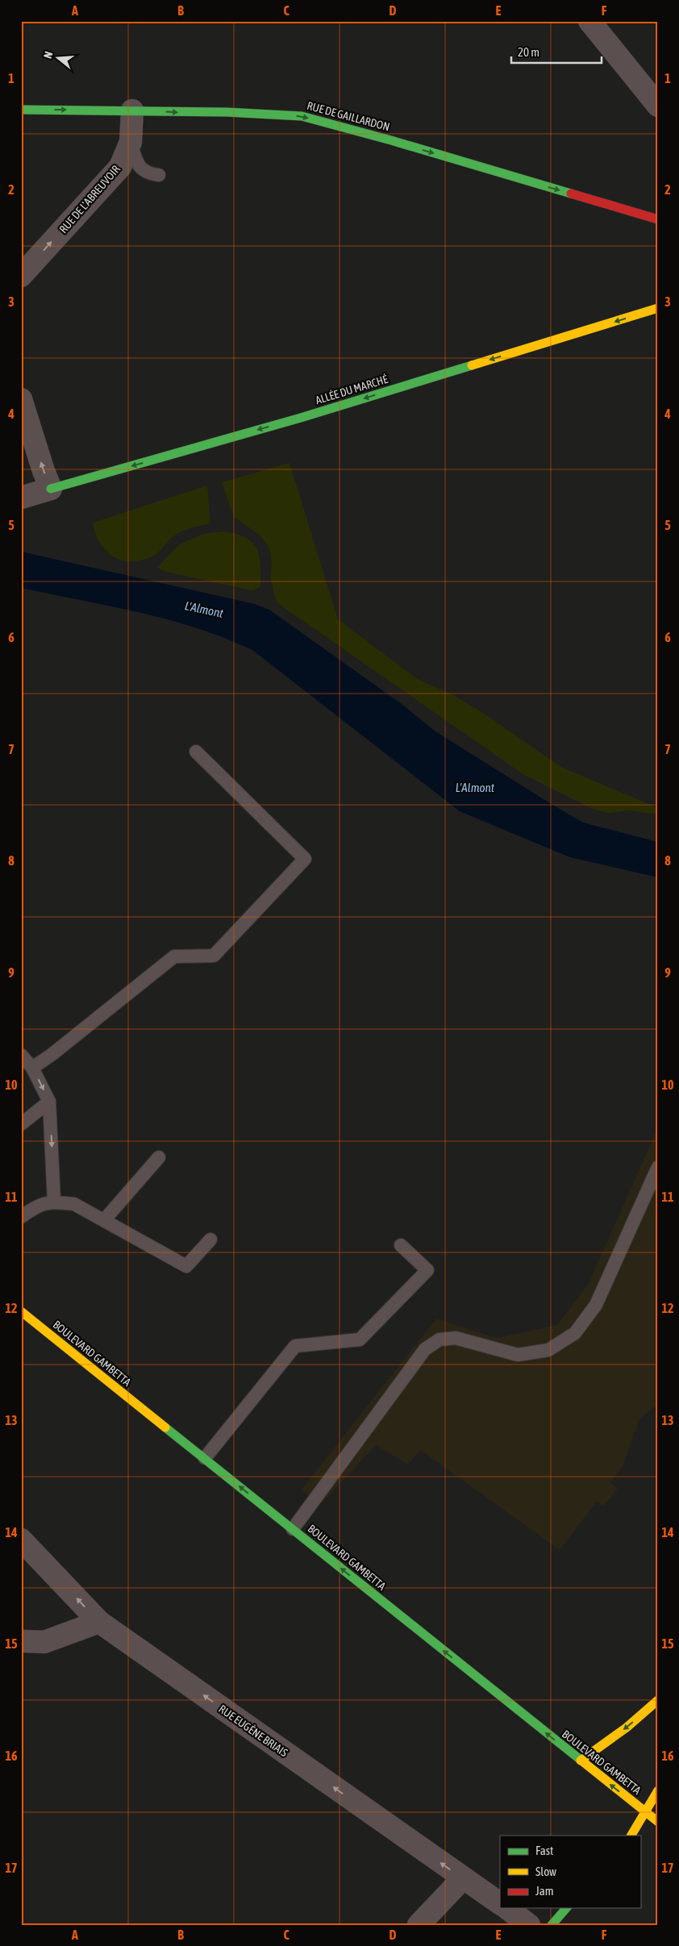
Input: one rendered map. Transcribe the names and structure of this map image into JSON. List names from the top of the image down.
{
  "streets": {
    "street": [
      "RUE DE GAILLARDON",
      "RUE DE L'ABREUVOIR",
      "ALLÉE DU MARCHÉ",
      "BOULEVARD GAMBETTA",
      "RUE EUGÈNE BRIAIS"
    ]
  },
  "crossings": [
    ["RUE DE GAILLARDON", "RUE DE L'ABREUVOIR"]
  ],
  "one_way": [
    "RUE DE GAILLARDON",
    "RUE DE L'ABREUVOIR",
    "ALLÉE DU MARCHÉ",
    "BOULEVARD GAMBETTA",
    "RUE EUGÈNE BRIAIS"
  ],
  "water": ["L'Almont"],
  "legend": ["Fast", "Slow", "Jam"],
  "scale_bar": "20 m",
  "north": "left",
  "grid": {
    "columns": [
      "A",
      "B",
      "C",
      "D",
      "E",
      "F"
    ],
    "rows": [
      "1",
      "2",
      "3",
      "4",
      "5",
      "6",
      "7",
      "8",
      "9",
      "10",
      "11",
      "12",
      "13",
      "14",
      "15",
      "16",
      "17"
    ]
  }
}
